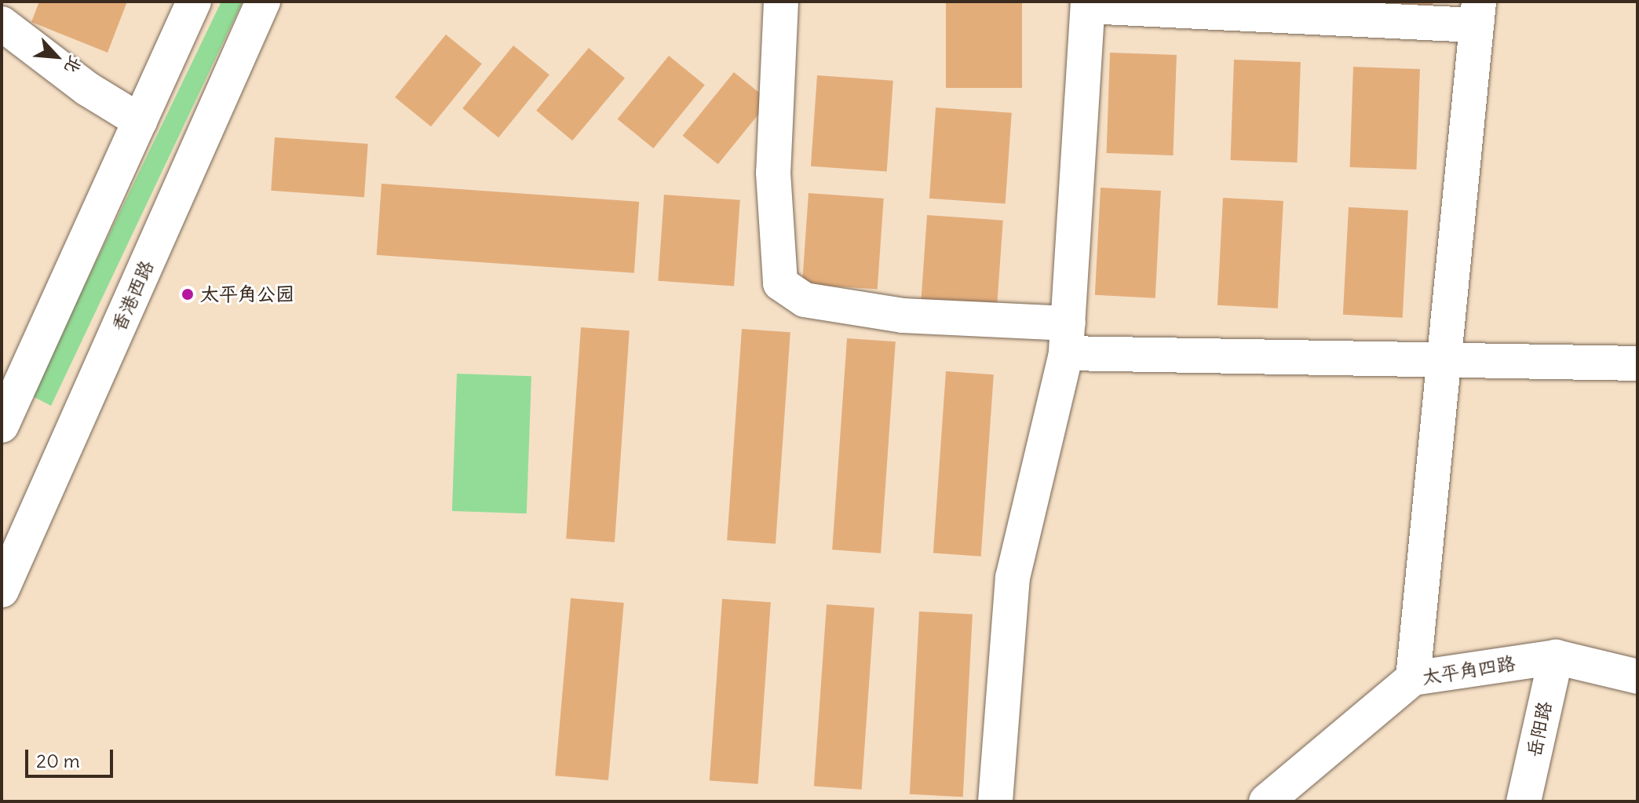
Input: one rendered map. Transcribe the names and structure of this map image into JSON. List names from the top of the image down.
{
  "streets": {
    "street": ["香港西路", "太平角四路", "岳阳路"]
  },
  "crossings": [
    ["太平角四路", "岳阳路"]
  ],
  "places": ["太平角公园"],
  "scale_bar": "20 m",
  "north": "bottom right"
}
